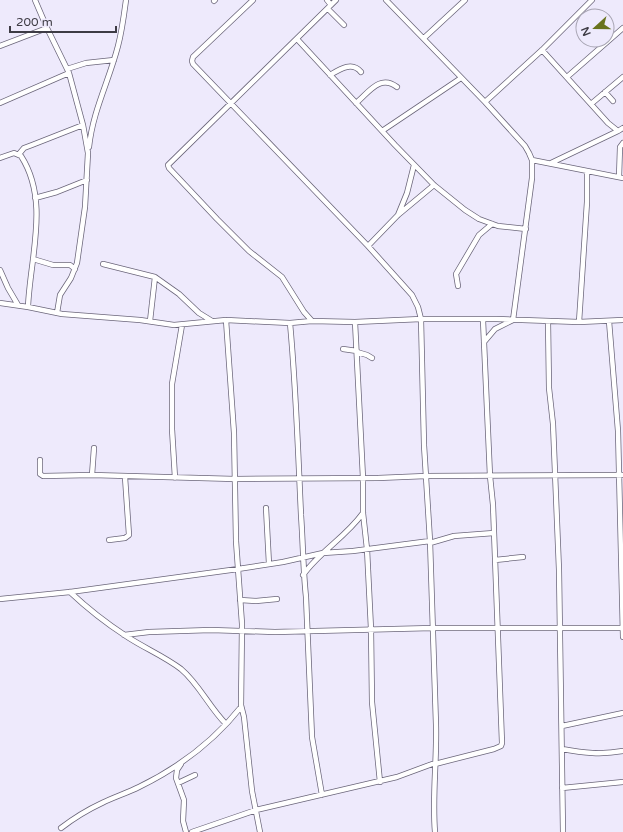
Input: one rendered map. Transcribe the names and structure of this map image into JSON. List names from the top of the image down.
{
  "scale_bar": "200 m",
  "north": "left"
}
